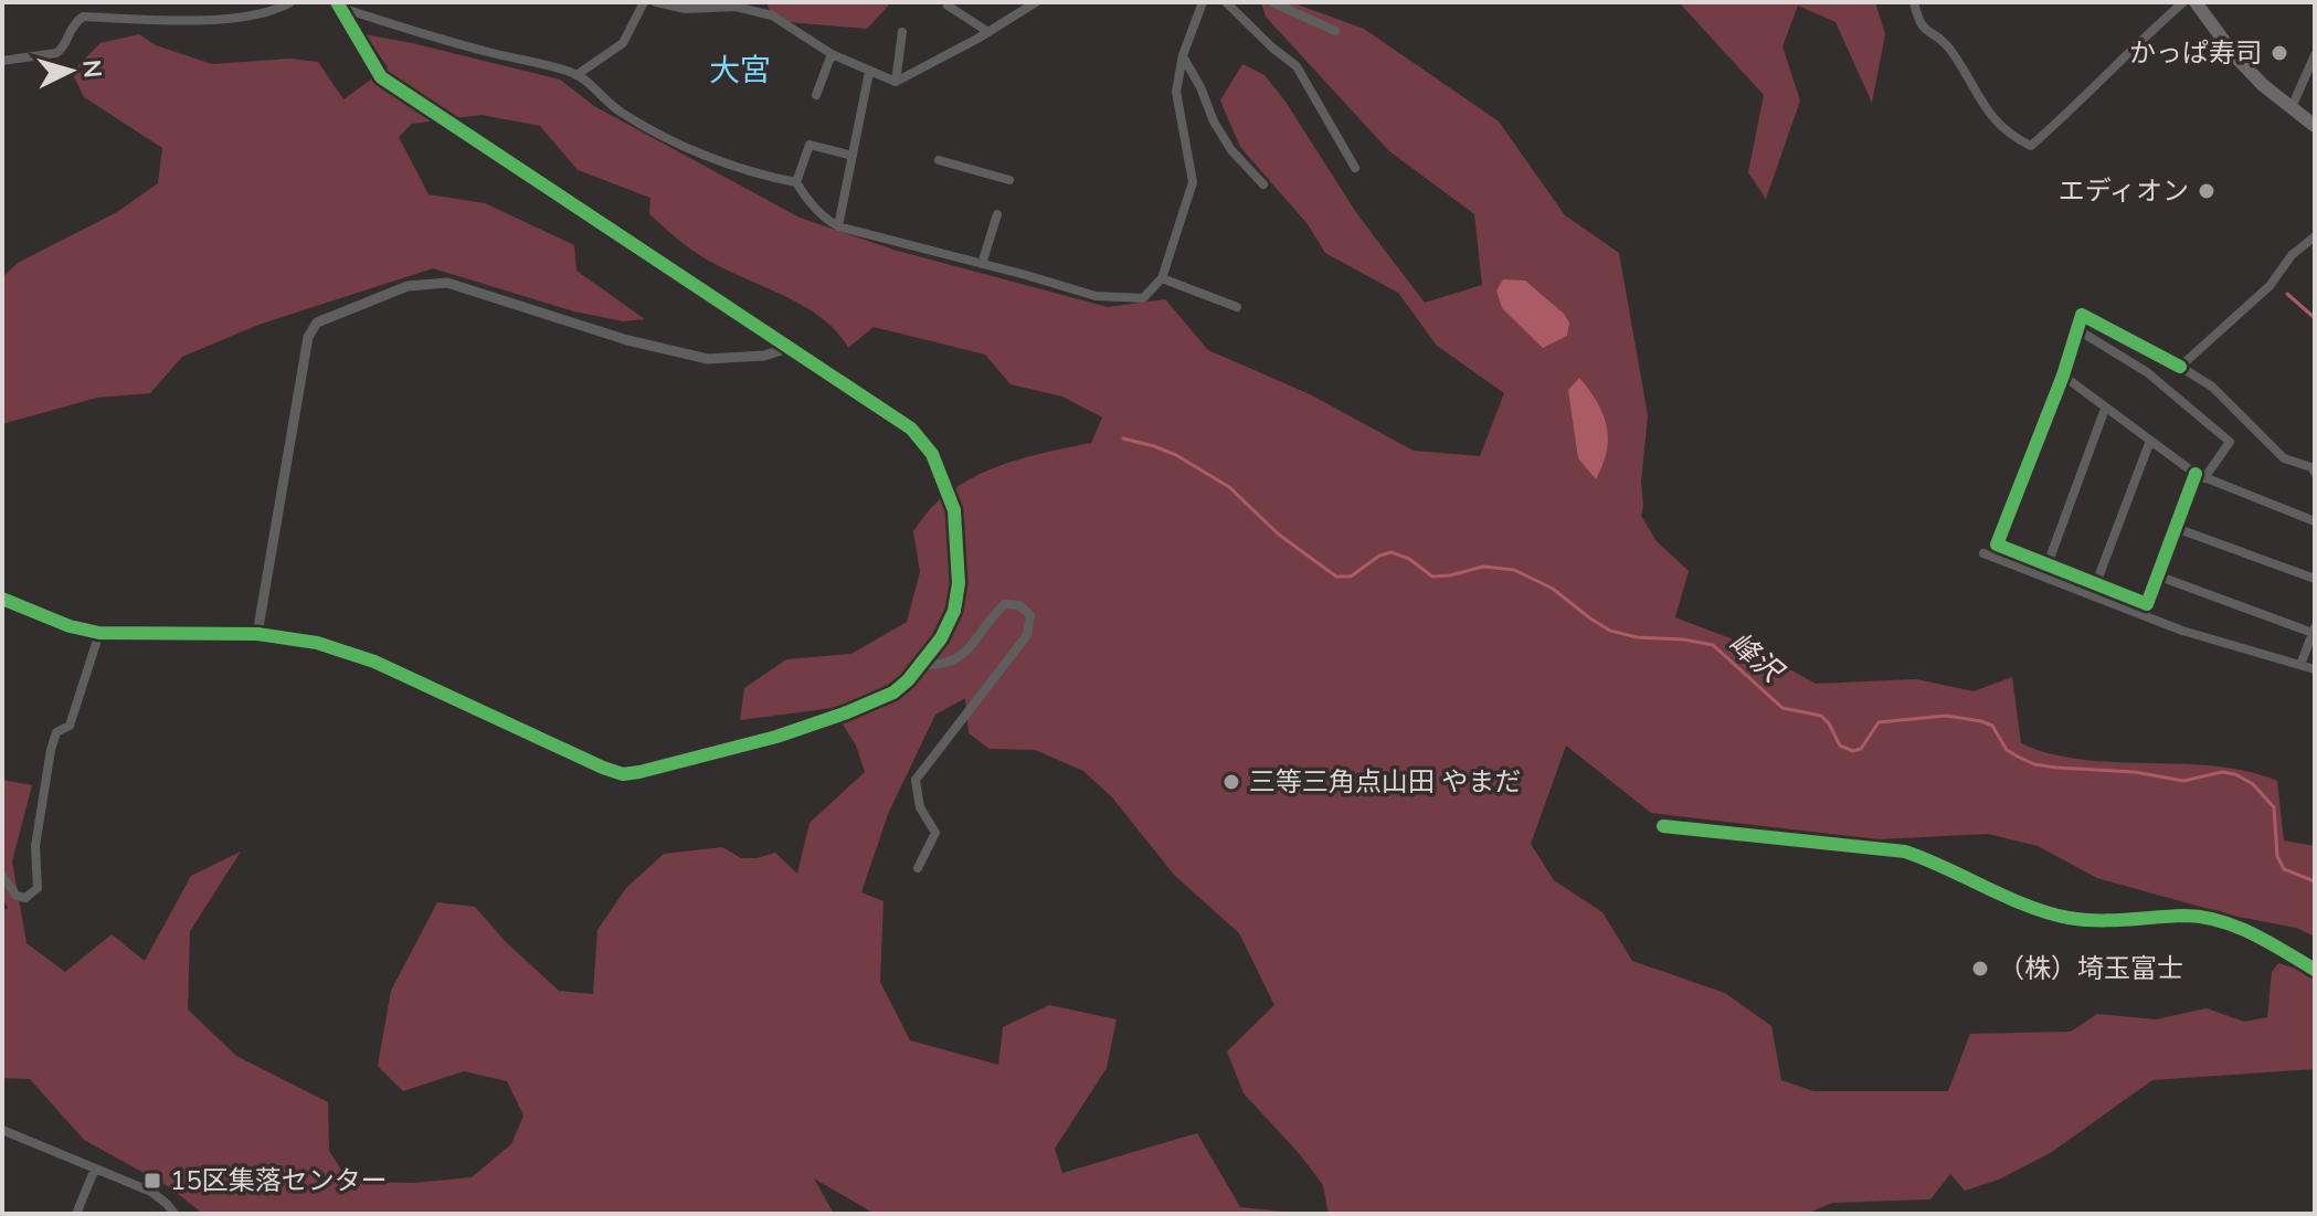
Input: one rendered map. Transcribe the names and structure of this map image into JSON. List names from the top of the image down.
{
  "districts": ["大宮"],
  "water": ["峰沢"],
  "places": {
    "other": [
      "かっぱ寿司",
      "エディオン",
      "三等三角点山田 やまだ",
      "（株）埼玉富士"
    ],
    "transit": ["15区集落センター"]
  },
  "north": "right"
}
